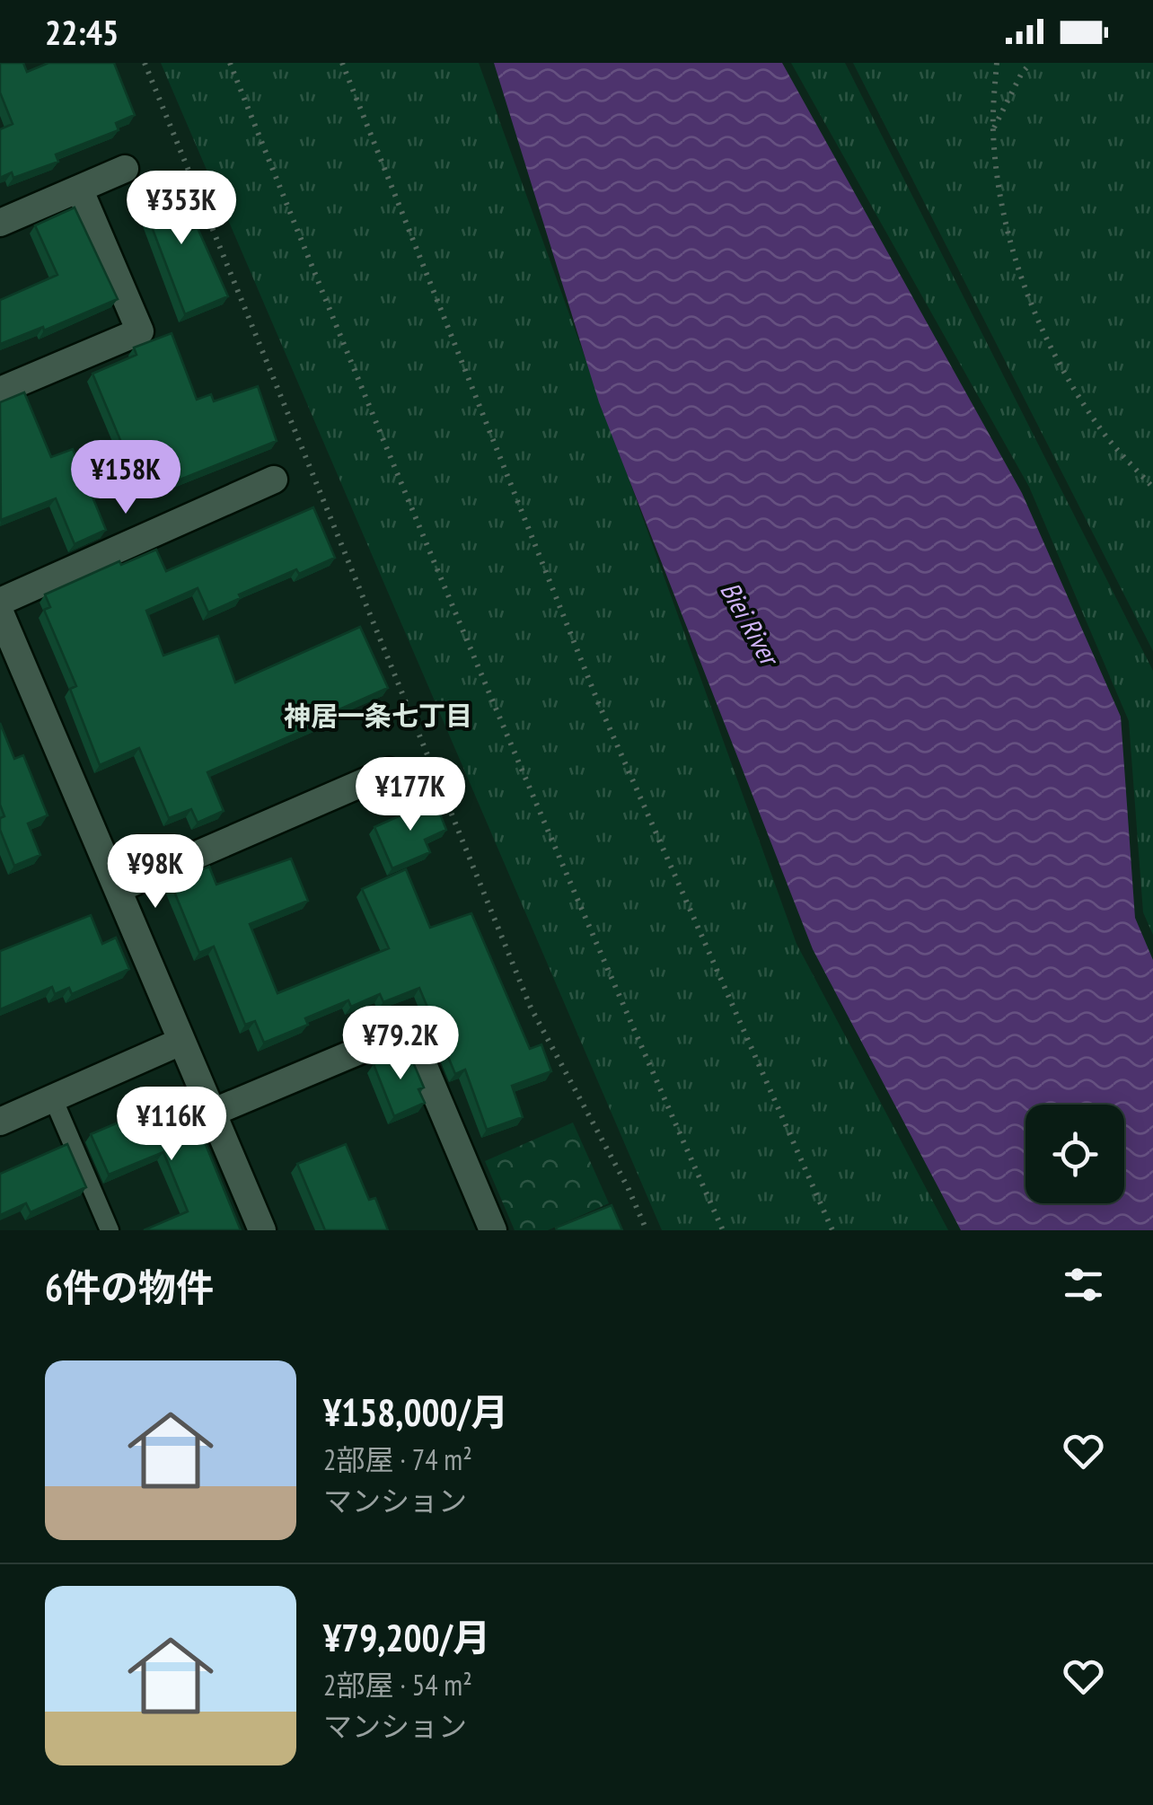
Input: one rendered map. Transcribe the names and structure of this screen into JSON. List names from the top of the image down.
{
  "districts": ["神居一条七丁目"],
  "water": ["Biei River"],
  "page": {
    "status": "22:45",
    "price": [
      "¥353K",
      "¥158K",
      "¥177K",
      "¥98K",
      "¥79.2K",
      "¥116K"
    ],
    "heading": "6件の物件",
    "list": [
      {
        "name": "¥158,000/月",
        "note": "2部屋 · 74 m² · マンション"
      },
      {
        "name": "¥79,200/月",
        "note": "2部屋 · 54 m² · マンション"
      }
    ]
  }
}
